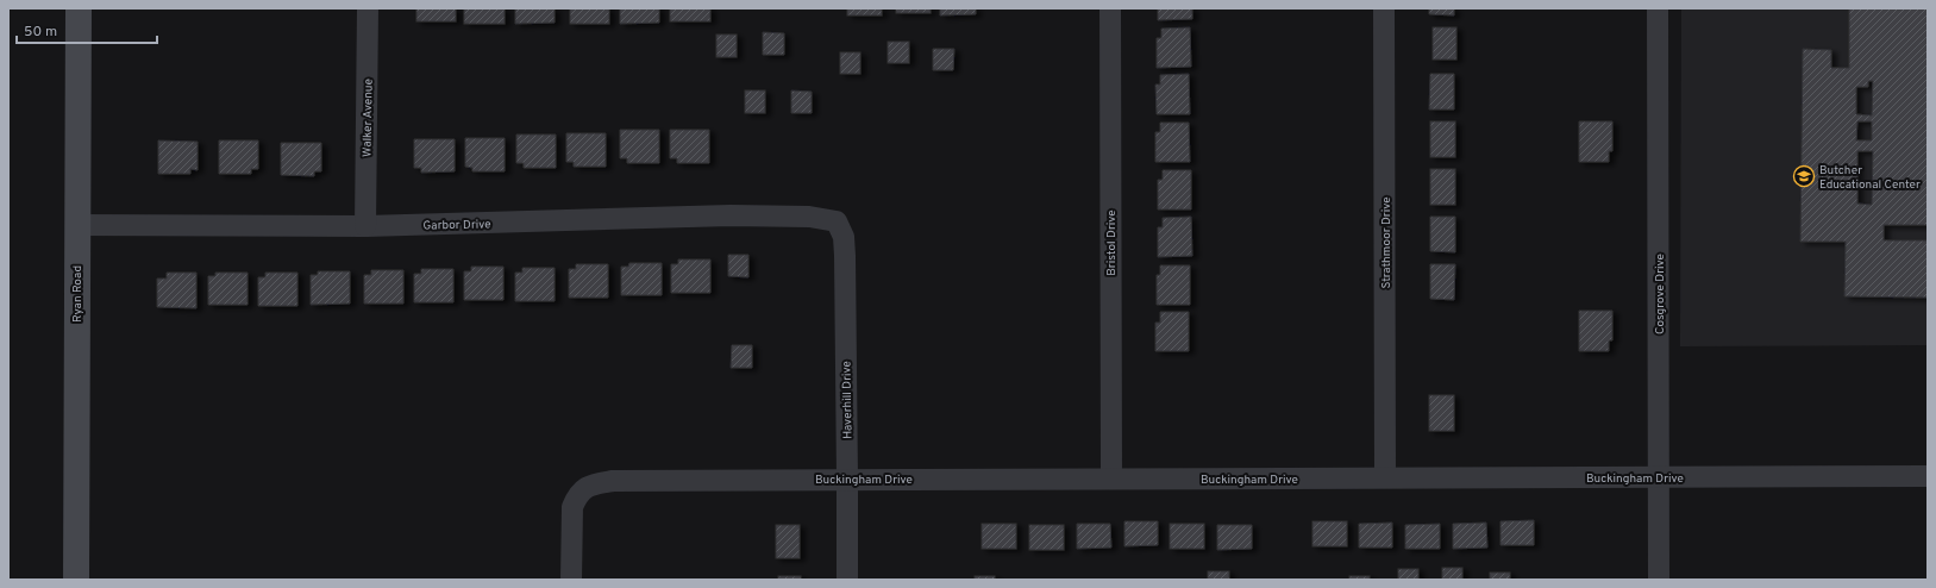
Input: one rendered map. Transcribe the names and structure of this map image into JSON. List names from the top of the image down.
{
  "streets": {
    "main road": ["Ryan Road"],
    "street": [
      "Walker Avenue",
      "Garbor Drive",
      "Bristol Drive",
      "Strathmoor Drive",
      "Cosgrove Drive",
      "Haverhill Drive",
      "Buckingham Drive"
    ]
  },
  "crossings": [
    ["Walker Avenue", "Garbor Drive"],
    ["Garbor Drive", "Ryan Road"],
    ["Garbor Drive", "Haverhill Drive"],
    ["Bristol Drive", "Buckingham Drive"],
    ["Strathmoor Drive", "Buckingham Drive"],
    ["Cosgrove Drive", "Buckingham Drive"],
    ["Haverhill Drive", "Buckingham Drive"]
  ],
  "places": {
    "school or university": ["Butcher Educational Center"]
  },
  "scale_bar": "50 m"
}
